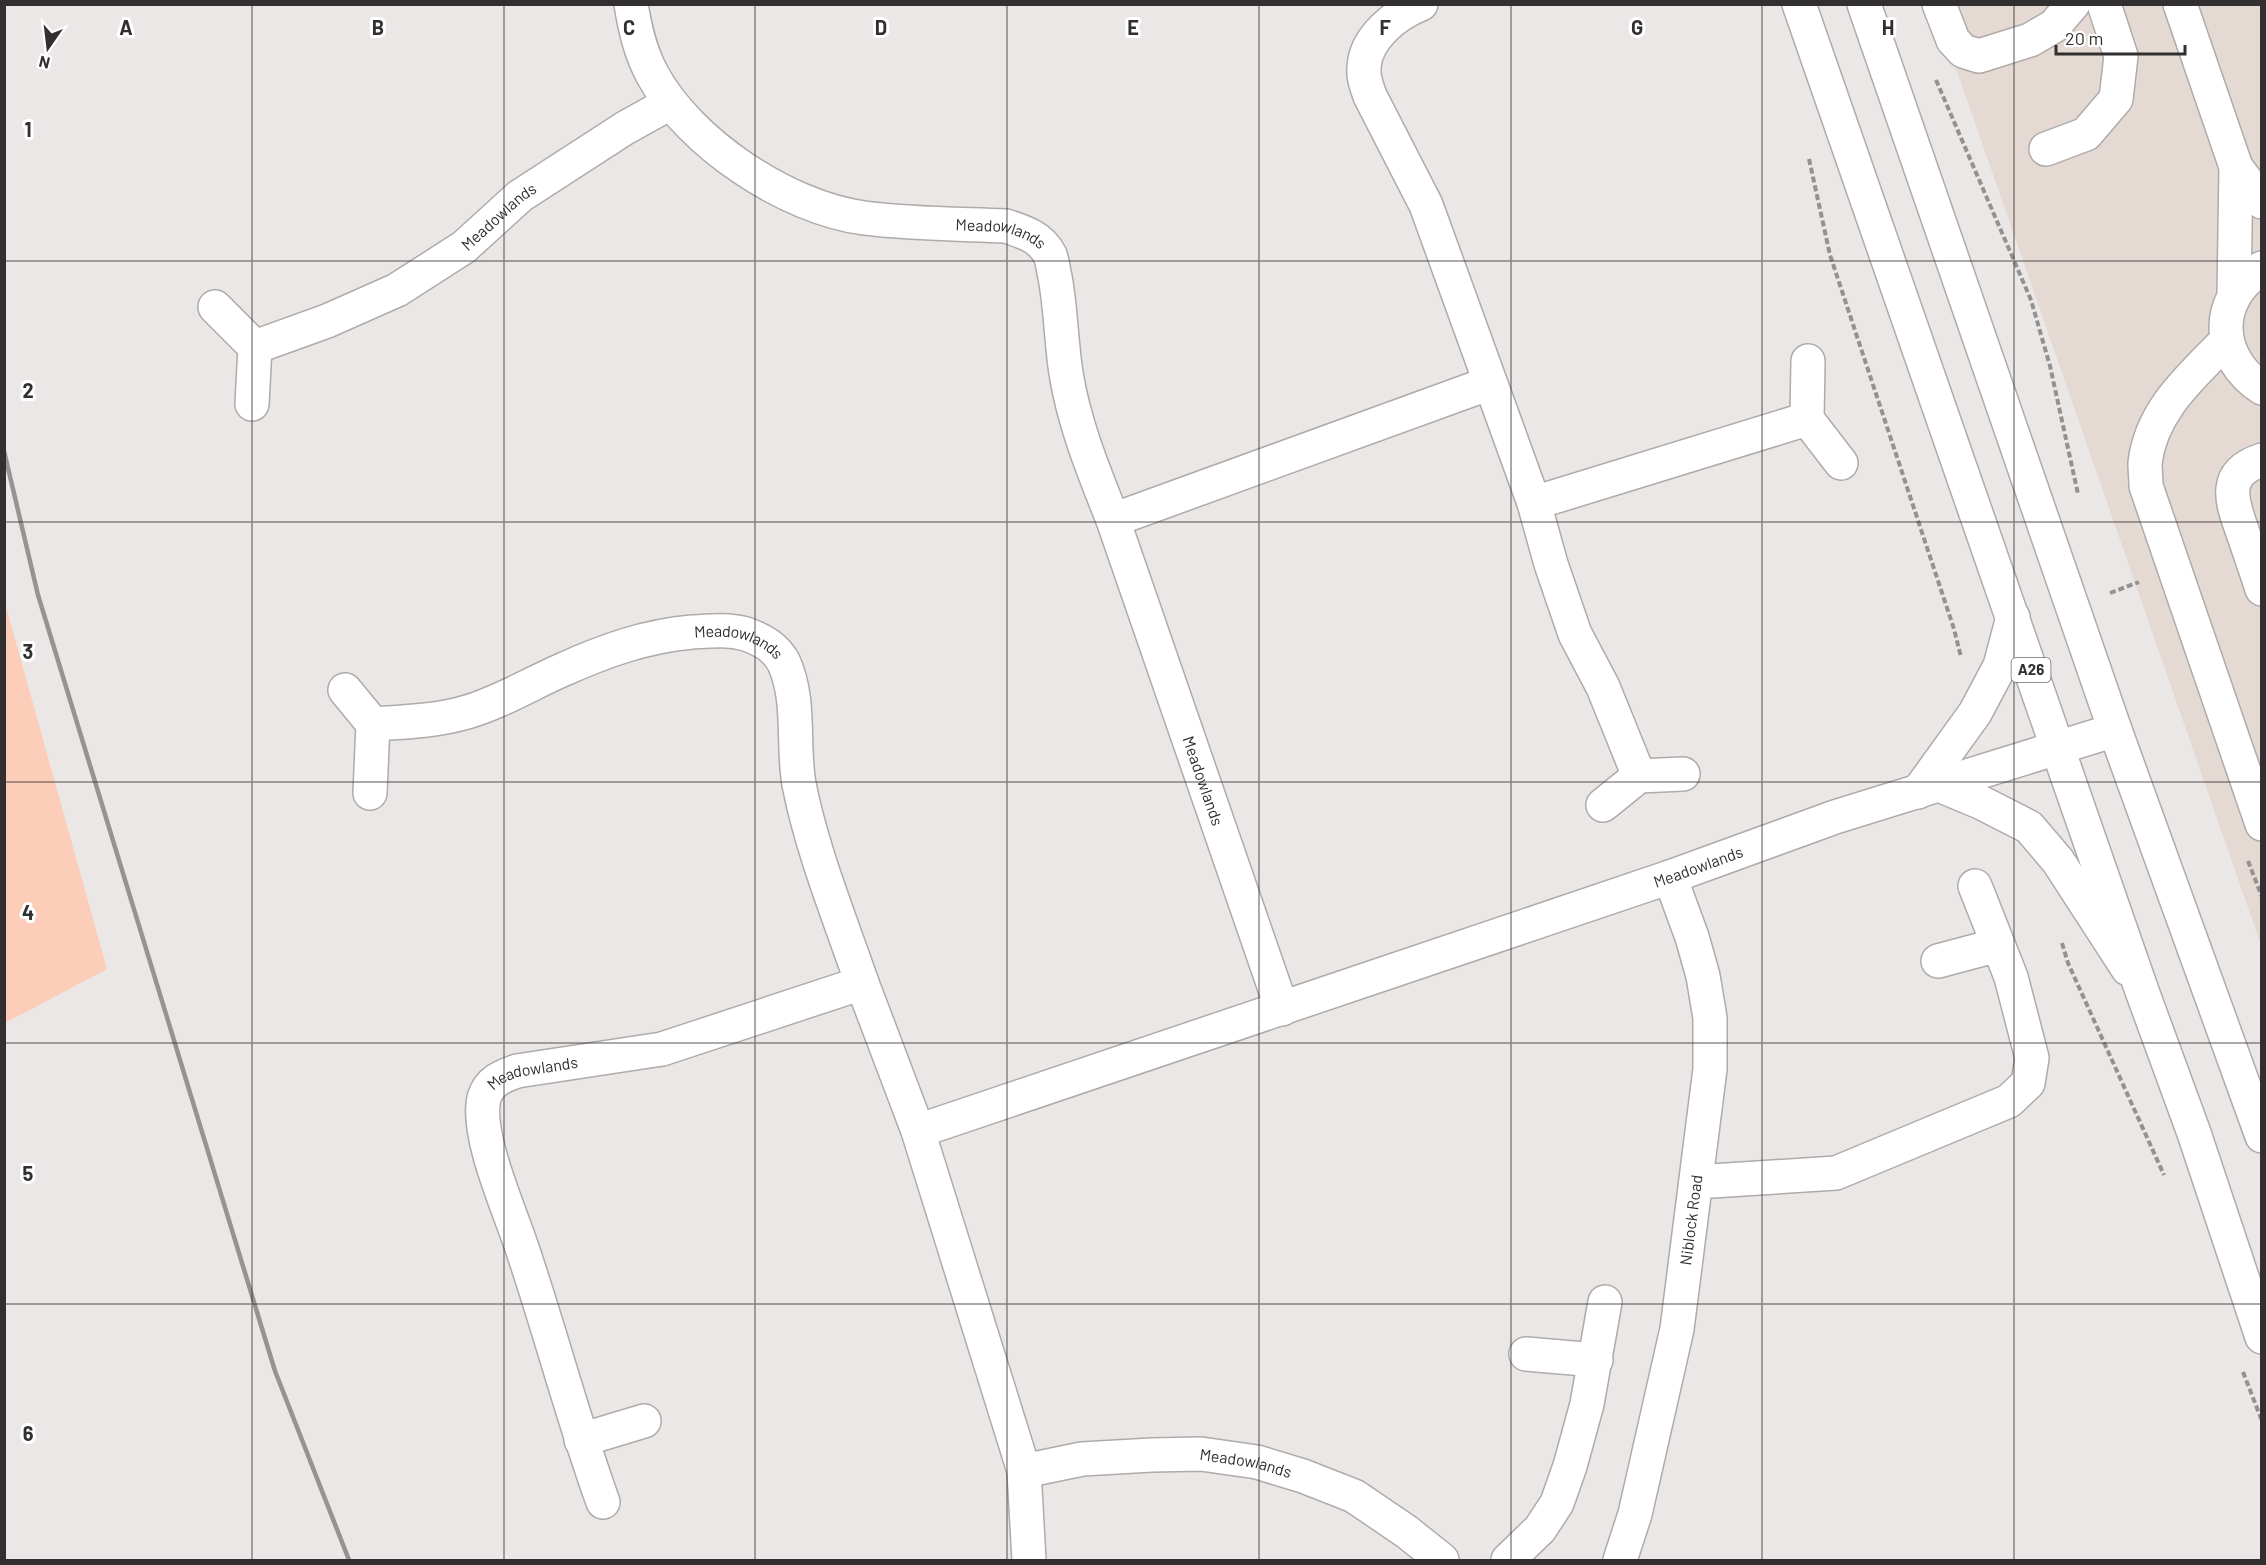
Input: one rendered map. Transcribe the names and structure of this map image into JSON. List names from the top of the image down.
{
  "streets": {
    "main road": ["Meadowlands", "A26", "Niblock Road"]
  },
  "crossings": [
    ["Meadowlands", "A26"],
    ["Meadowlands", "Niblock Road"]
  ],
  "scale_bar": "20 m",
  "north": "bottom",
  "grid": {
    "columns": [
      "A",
      "B",
      "C",
      "D",
      "E",
      "F",
      "G",
      "H"
    ],
    "rows": [
      "1",
      "2",
      "3",
      "4",
      "5",
      "6"
    ]
  }
}
